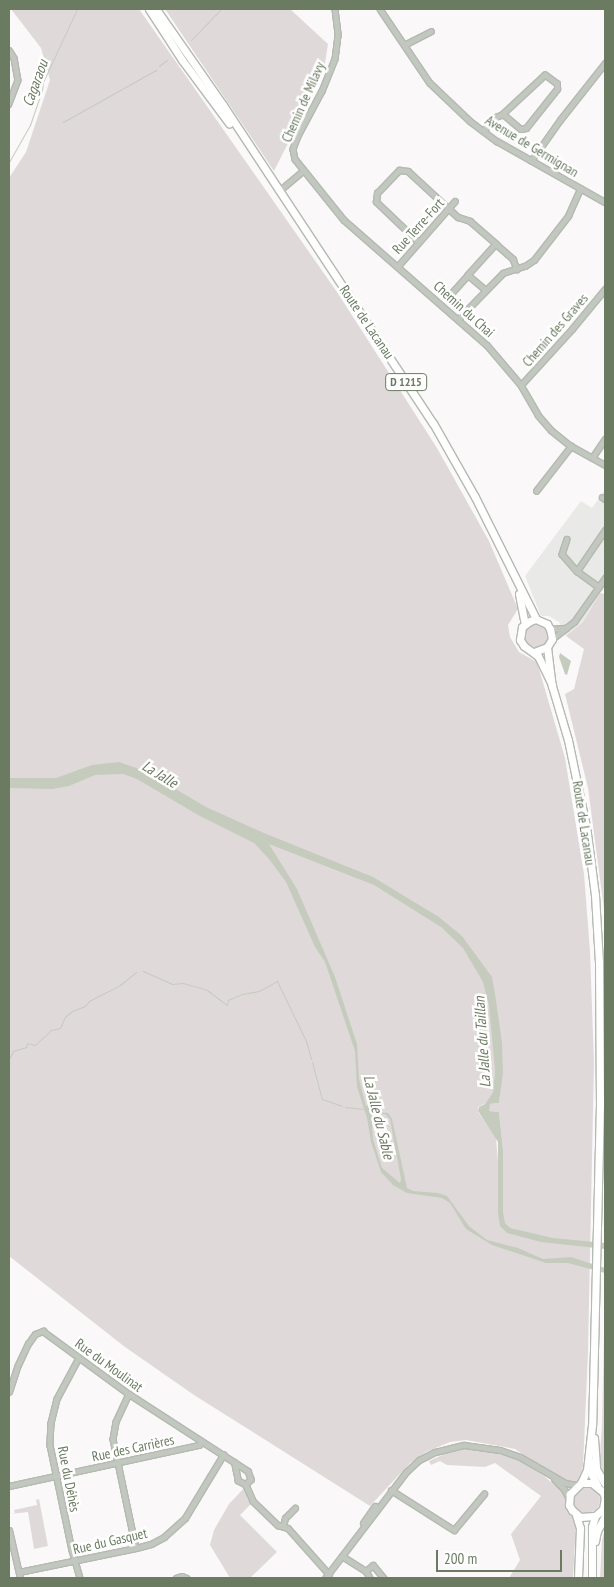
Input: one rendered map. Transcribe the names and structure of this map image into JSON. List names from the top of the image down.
{
  "streets": {
    "main road": ["Route de Lacanau", "D 1215"],
    "street": [
      "Chemin de Milavy",
      "Avenue de Germignan",
      "Rue Terre-Fort",
      "Chemin du Chai",
      "Chemin des Graves",
      "Rue du Moulinat",
      "Rue des Carrières",
      "Rue du Déhès",
      "Rue du Gasquet"
    ]
  },
  "crossings": [
    ["Chemin de Milavy", "Chemin du Chai"],
    ["Rue Terre-Fort", "Chemin du Chai"],
    ["Chemin du Chai", "Chemin des Graves"],
    ["Route de Lacanau", "D 1215"],
    ["Rue du Moulinat", "Rue des Carrières"],
    ["Rue du Moulinat", "Rue du Déhès"],
    ["Rue du Moulinat", "Rue du Gasquet"],
    ["Rue des Carrières", "Rue du Déhès"],
    ["Rue du Déhès", "Rue du Gasquet"]
  ],
  "water": [
    "Cagaraou",
    "La Jalle",
    "La Jalle du Taillan",
    "La Jalle du Sable"
  ],
  "scale_bar": "200 m"
}
